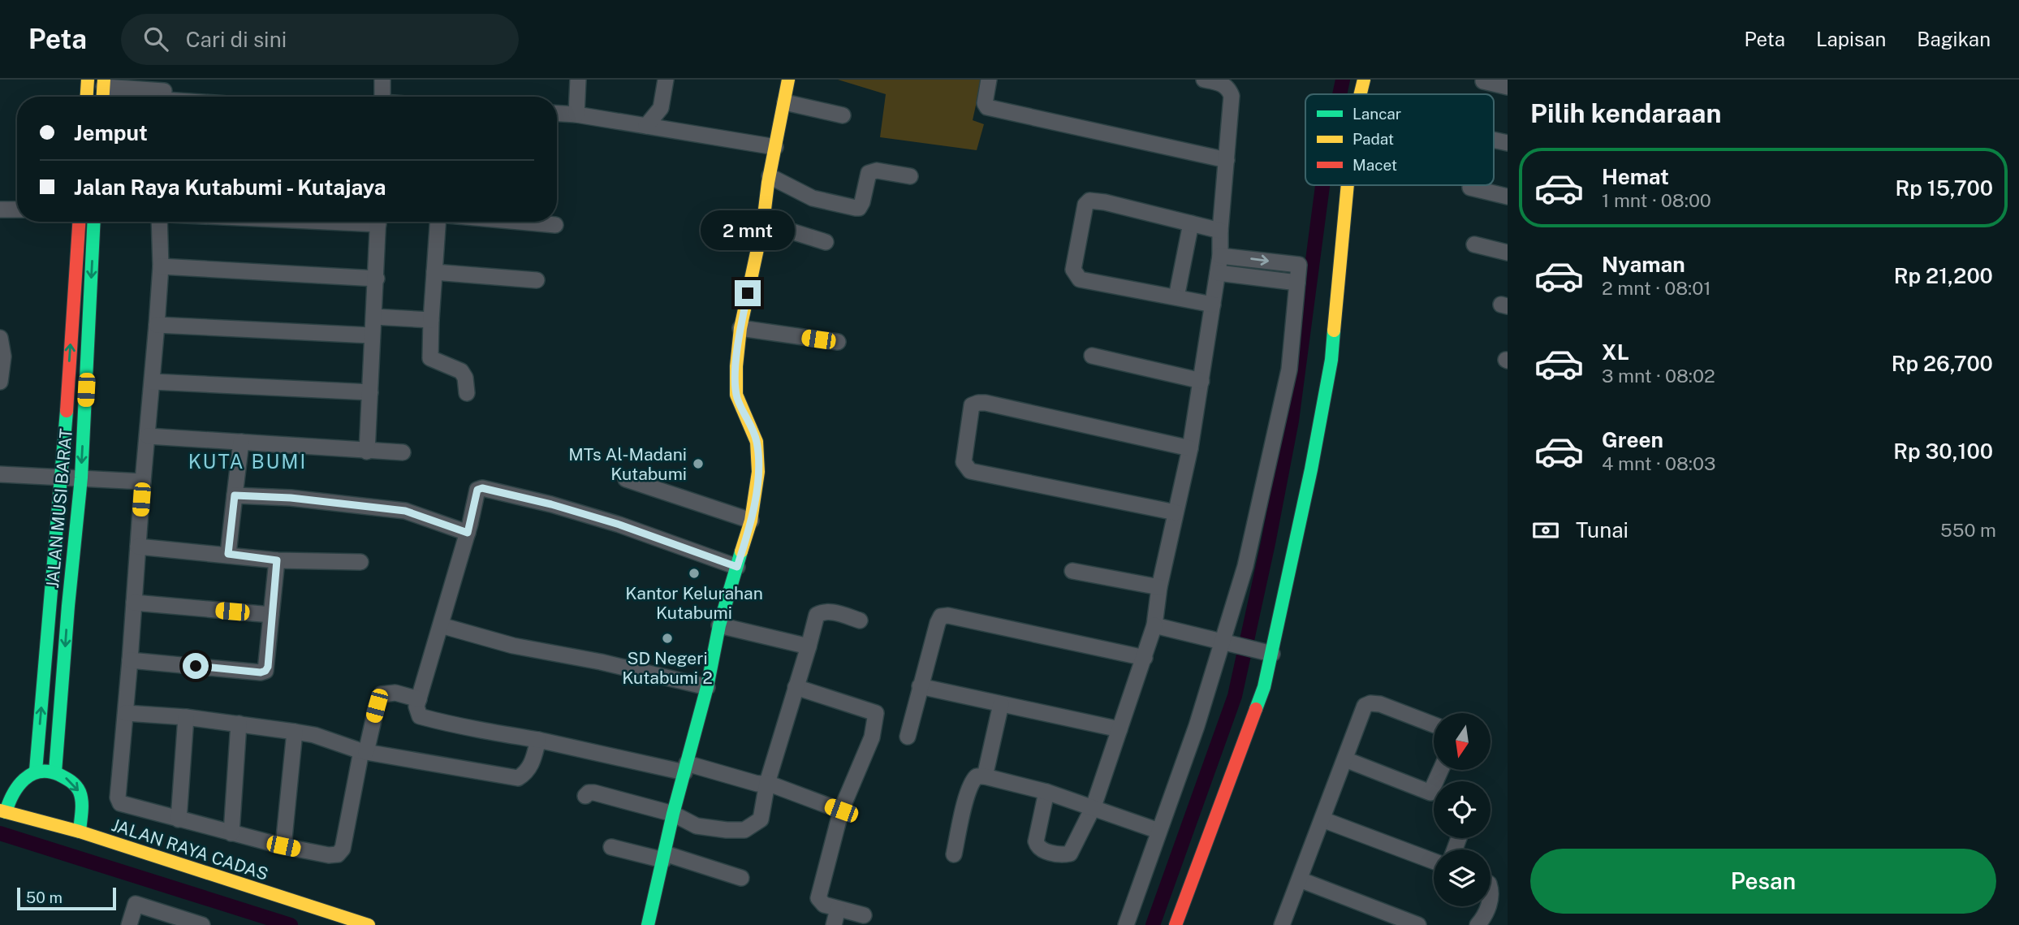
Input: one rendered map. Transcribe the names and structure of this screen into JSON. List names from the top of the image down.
{
  "streets": {
    "street": ["JALAN MUSI BARAT", "JALAN RAYA CADAS"]
  },
  "districts": ["KUTA BUMI"],
  "places": ["MTs Al-Madani Kutabumi", "Kantor Kelurahan Kutabumi", "SD Negeri Kutabumi 2"],
  "legend": ["Lancar", "Padat", "Macet"],
  "scale_bar": "50 m",
  "north": "bottom",
  "page": {
    "header": "Peta",
    "search": "Cari di sini",
    "nav": ["Peta", "Lapisan", "Bagikan"],
    "heading": "Pilih kendaraan",
    "banner": ["Jemput", "Jalan Raya Kutabumi - Kutajaya"],
    "list": [
      {
        "name": "Hemat",
        "note": "1 mnt · 08:00",
        "value": "Rp 15,700"
      },
      {
        "name": "Nyaman",
        "note": "2 mnt · 08:01",
        "value": "Rp 21,200"
      },
      {
        "name": "XL",
        "note": "3 mnt · 08:02",
        "value": "Rp 26,700"
      },
      {
        "name": "Green",
        "note": "4 mnt · 08:03",
        "value": "Rp 30,100"
      }
    ],
    "bubble": "2 mnt",
    "pay": ["Tunai", "550 m"],
    "buttons": "Pesan",
    "scale": "50 m"
  }
}
